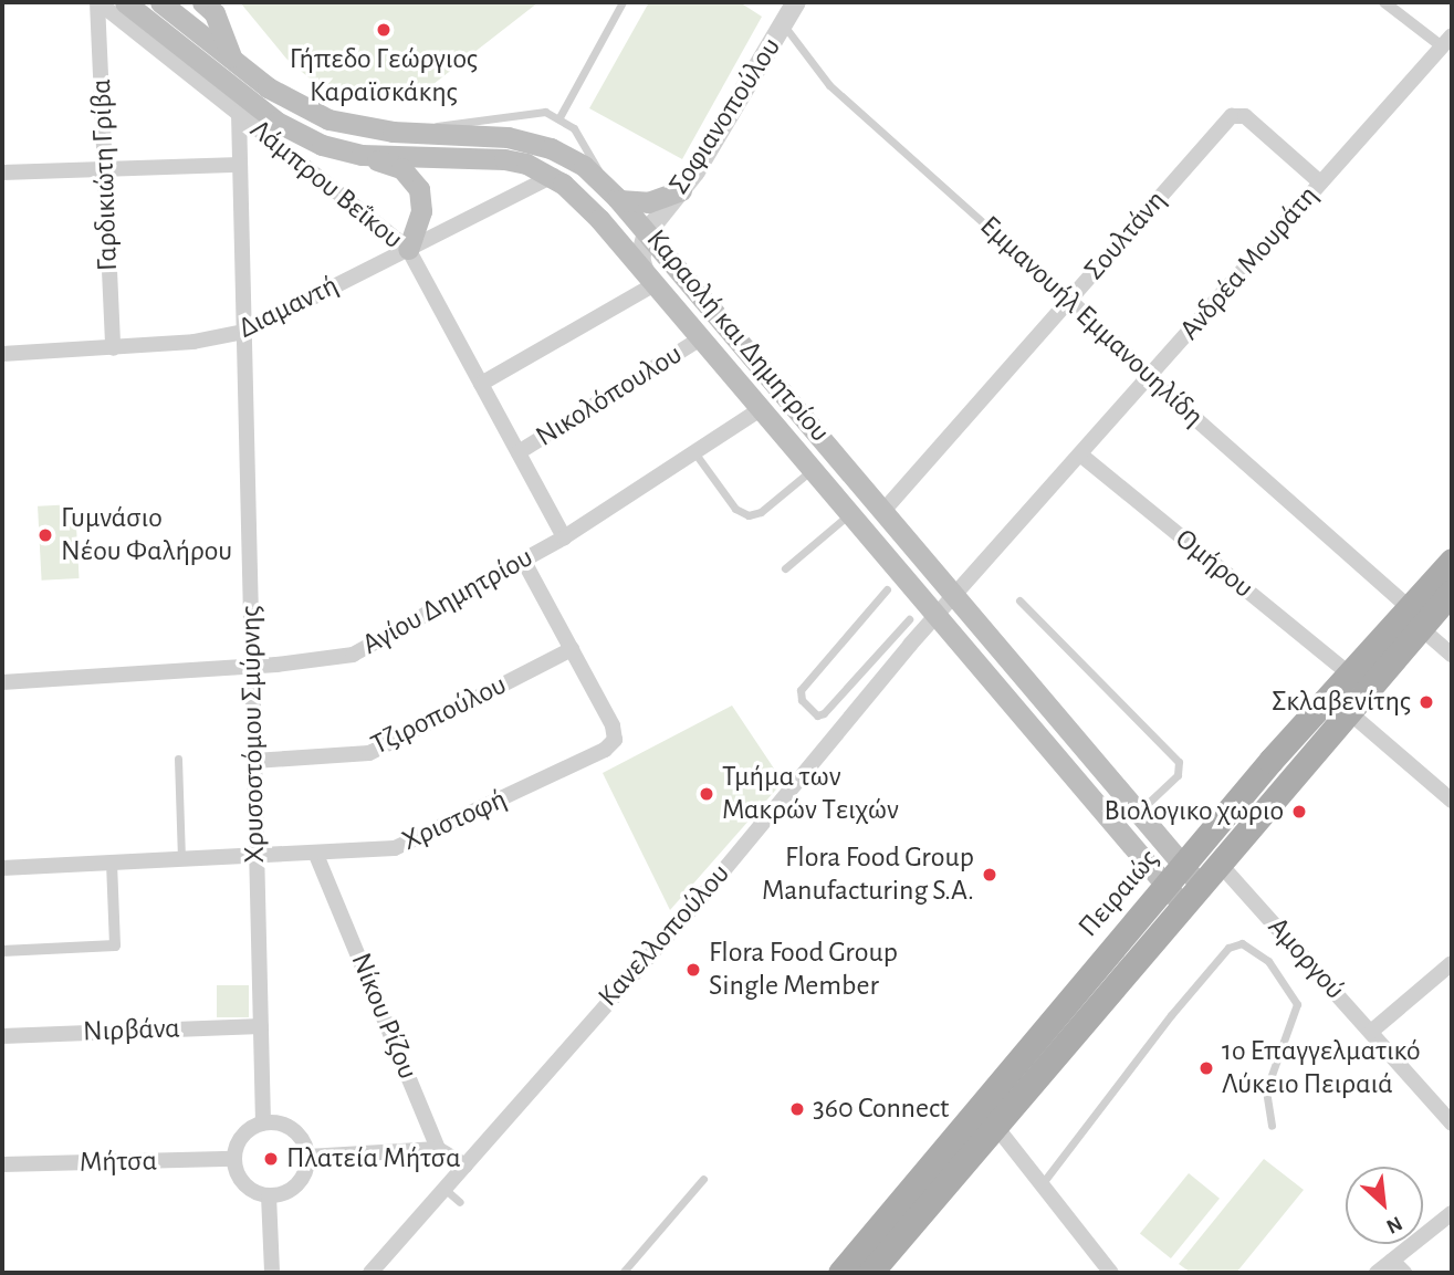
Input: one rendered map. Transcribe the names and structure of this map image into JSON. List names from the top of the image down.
{
  "streets": {
    "main road": ["Καραολή και Δημητρίου", "Πειραιώς"],
    "street": [
      "Σοφιανοπούλου",
      "Γαρδικιώτη Γρίβα",
      "Λάμπρου Βεΐκου",
      "Σουλτάνη",
      "Ανδρέα Μουράτη",
      "Διαμαντή",
      "Εμμανουήλ Εμμανουηλίδη",
      "Νικολόπουλου",
      "Ομήρου",
      "Αγίου Δημητρίου",
      "Τζιροπούλου",
      "Χρυσοστόμου Σμύρνης",
      "Χριστοφή",
      "Κανελλοπούλου",
      "Αμοργού",
      "Νίκου Ρίζου",
      "Νιρβάνα",
      "Μήτσα"
    ]
  },
  "crossings": [
    ["Σοφιανοπούλου", "Εμμανουήλ Εμμανουηλίδη"],
    ["Σοφιανοπούλου", "Καραολή και Δημητρίου"],
    ["Γαρδικιώτη Γρίβα", "Λάμπρου Βεΐκου"],
    ["Γαρδικιώτη Γρίβα", "Διαμαντή"],
    ["Λάμπρου Βεΐκου", "Διαμαντή"],
    ["Λάμπρου Βεΐκου", "Νικολόπουλου"],
    ["Λάμπρου Βεΐκου", "Αγίου Δημητρίου"],
    ["Λάμπρου Βεΐκου", "Χρυσοστόμου Σμύρνης"],
    ["Σουλτάνη", "Ανδρέα Μουράτη"],
    ["Σουλτάνη", "Εμμανουήλ Εμμανουηλίδη"],
    ["Σουλτάνη", "Καραολή και Δημητρίου"],
    ["Ανδρέα Μουράτη", "Εμμανουήλ Εμμανουηλίδη"],
    ["Ανδρέα Μουράτη", "Καραολή και Δημητρίου"],
    ["Ανδρέα Μουράτη", "Ομήρου"],
    ["Ανδρέα Μουράτη", "Κανελλοπούλου"],
    ["Διαμαντή", "Καραολή και Δημητρίου"],
    ["Διαμαντή", "Χρυσοστόμου Σμύρνης"],
    ["Εμμανουήλ Εμμανουηλίδη", "Πειραιώς"],
    ["Καραολή και Δημητρίου", "Νικολόπουλου"],
    ["Καραολή και Δημητρίου", "Αγίου Δημητρίου"],
    ["Καραολή και Δημητρίου", "Πειραιώς"],
    ["Καραολή και Δημητρίου", "Κανελλοπούλου"],
    ["Ομήρου", "Πειραιώς"],
    ["Αγίου Δημητρίου", "Χρυσοστόμου Σμύρνης"],
    ["Τζιροπούλου", "Χρυσοστόμου Σμύρνης"],
    ["Τζιροπούλου", "Χριστοφή"],
    ["Χρυσοστόμου Σμύρνης", "Χριστοφή"],
    ["Χρυσοστόμου Σμύρνης", "Νιρβάνα"],
    ["Χρυσοστόμου Σμύρνης", "Μήτσα"],
    ["Χριστοφή", "Νίκου Ρίζου"],
    ["Πειραιώς", "Αμοργού"]
  ],
  "places": [
    "Γήπεδο Γεώργιος Καραϊσκάκης",
    "Γυμνάσιο Νέου Φαλήρου",
    "Σκλαβενίτης",
    "Τμήμα των Μακρών Τειχών",
    "Βιολογικο χωριο",
    "Flora Food Group Manufacturing S.A.",
    "Flora Food Group Single Member",
    "1ο Επαγγελματικό Λύκειο Πειραιά",
    "360 Connect",
    "Πλατεία Μήτσα"
  ],
  "north": "bottom right"
}
